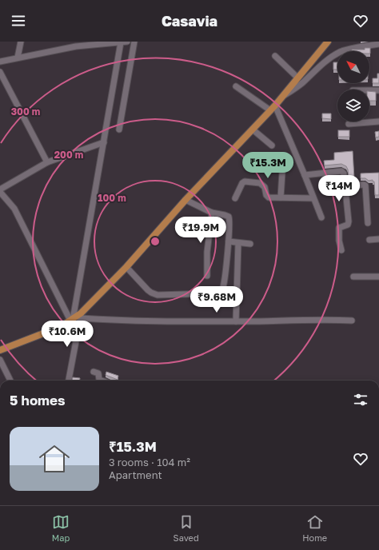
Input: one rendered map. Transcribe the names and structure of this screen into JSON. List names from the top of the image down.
{
  "north": "top left",
  "page": {
    "header": "Casavia",
    "price": [
      "₹15.3M",
      "₹14M",
      "₹19.9M",
      "₹9.68M",
      "₹10.6M"
    ],
    "heading": "5 homes",
    "list": [
      {
        "name": "₹15.3M",
        "note": "3 rooms · 104 m² · Apartment"
      }
    ],
    "tabs": ["Map", "Saved", "Home"]
  },
  "rings": ["300 m", "200 m", "100 m"]
}
